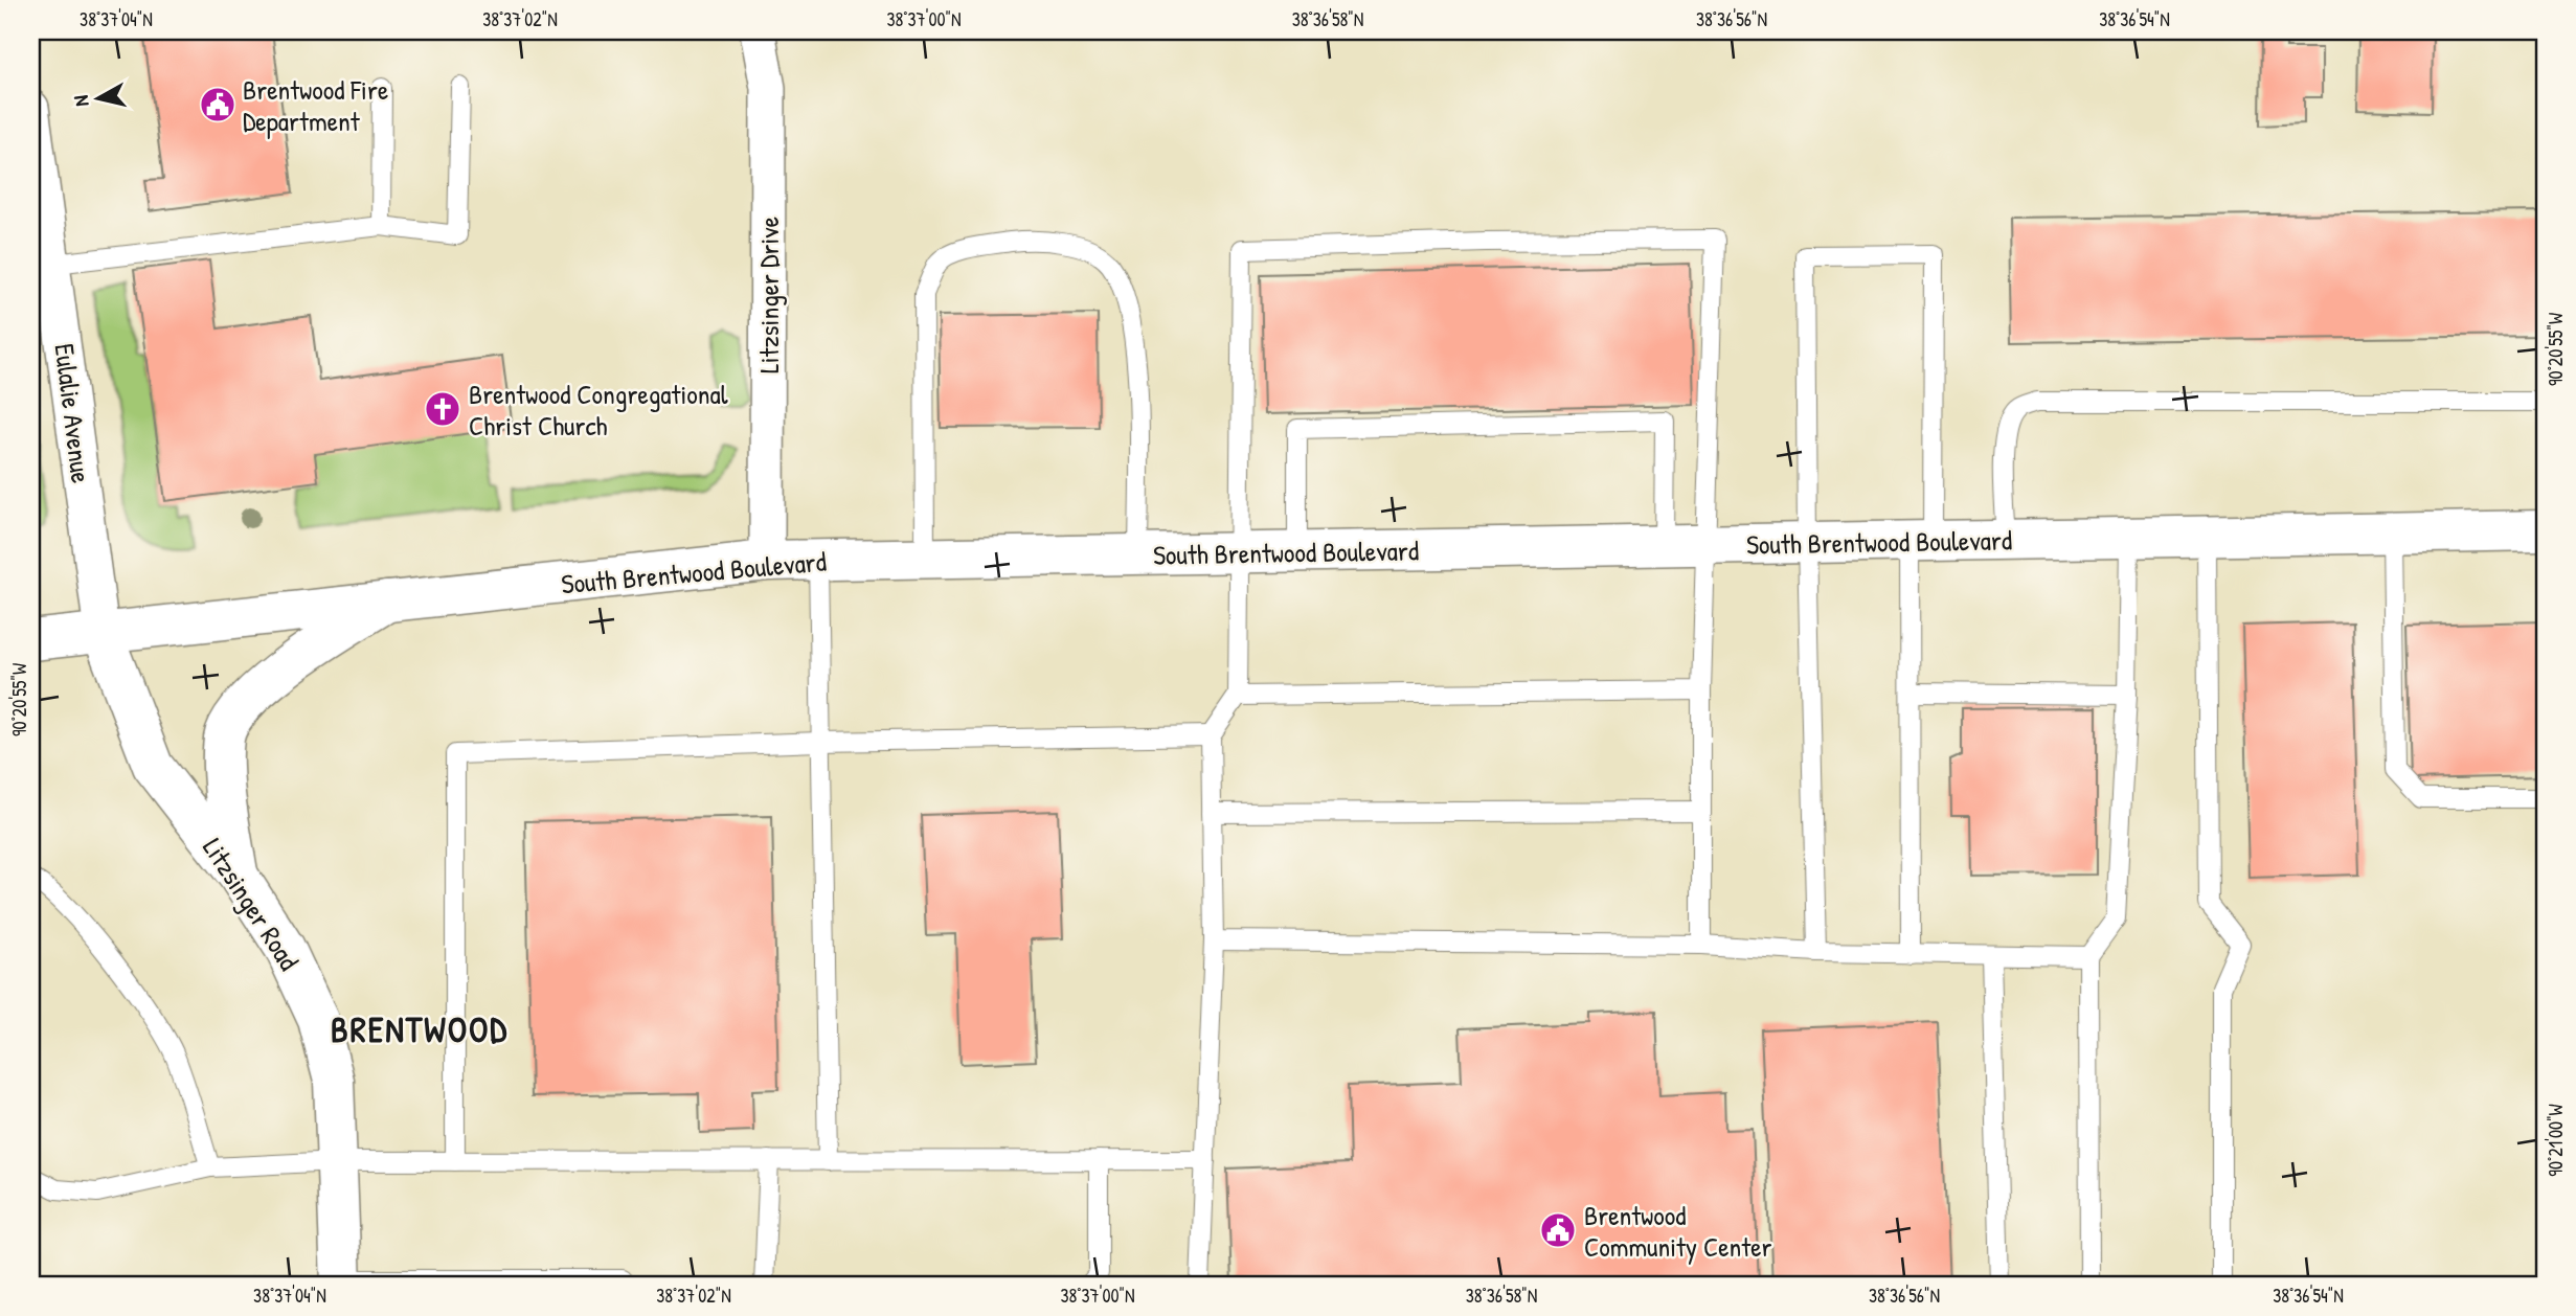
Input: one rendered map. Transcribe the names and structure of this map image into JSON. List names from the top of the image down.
{
  "streets": {
    "main road": ["South Brentwood Boulevard", "Litzsinger Road"],
    "street": ["Litzsinger Drive", "Eulalie Avenue"]
  },
  "crossings": [
    ["Litzsinger Drive", "South Brentwood Boulevard"],
    ["Eulalie Avenue", "South Brentwood Boulevard"],
    ["Eulalie Avenue", "Litzsinger Road"],
    ["South Brentwood Boulevard", "Litzsinger Road"]
  ],
  "districts": ["BRENTWOOD"],
  "places": {
    "public building": ["Brentwood Fire Department", "Brentwood Community Center"],
    "church": ["Brentwood Congregational Christ Church"]
  },
  "north": "left",
  "coordinates": [
    "38°37'04\"N",
    "38°37'02\"N",
    "38°37'00\"N",
    "38°36'58\"N",
    "38°36'56\"N",
    "38°36'54\"N",
    "90°20'55\"W",
    "90°21'00\"W"
  ]
}
